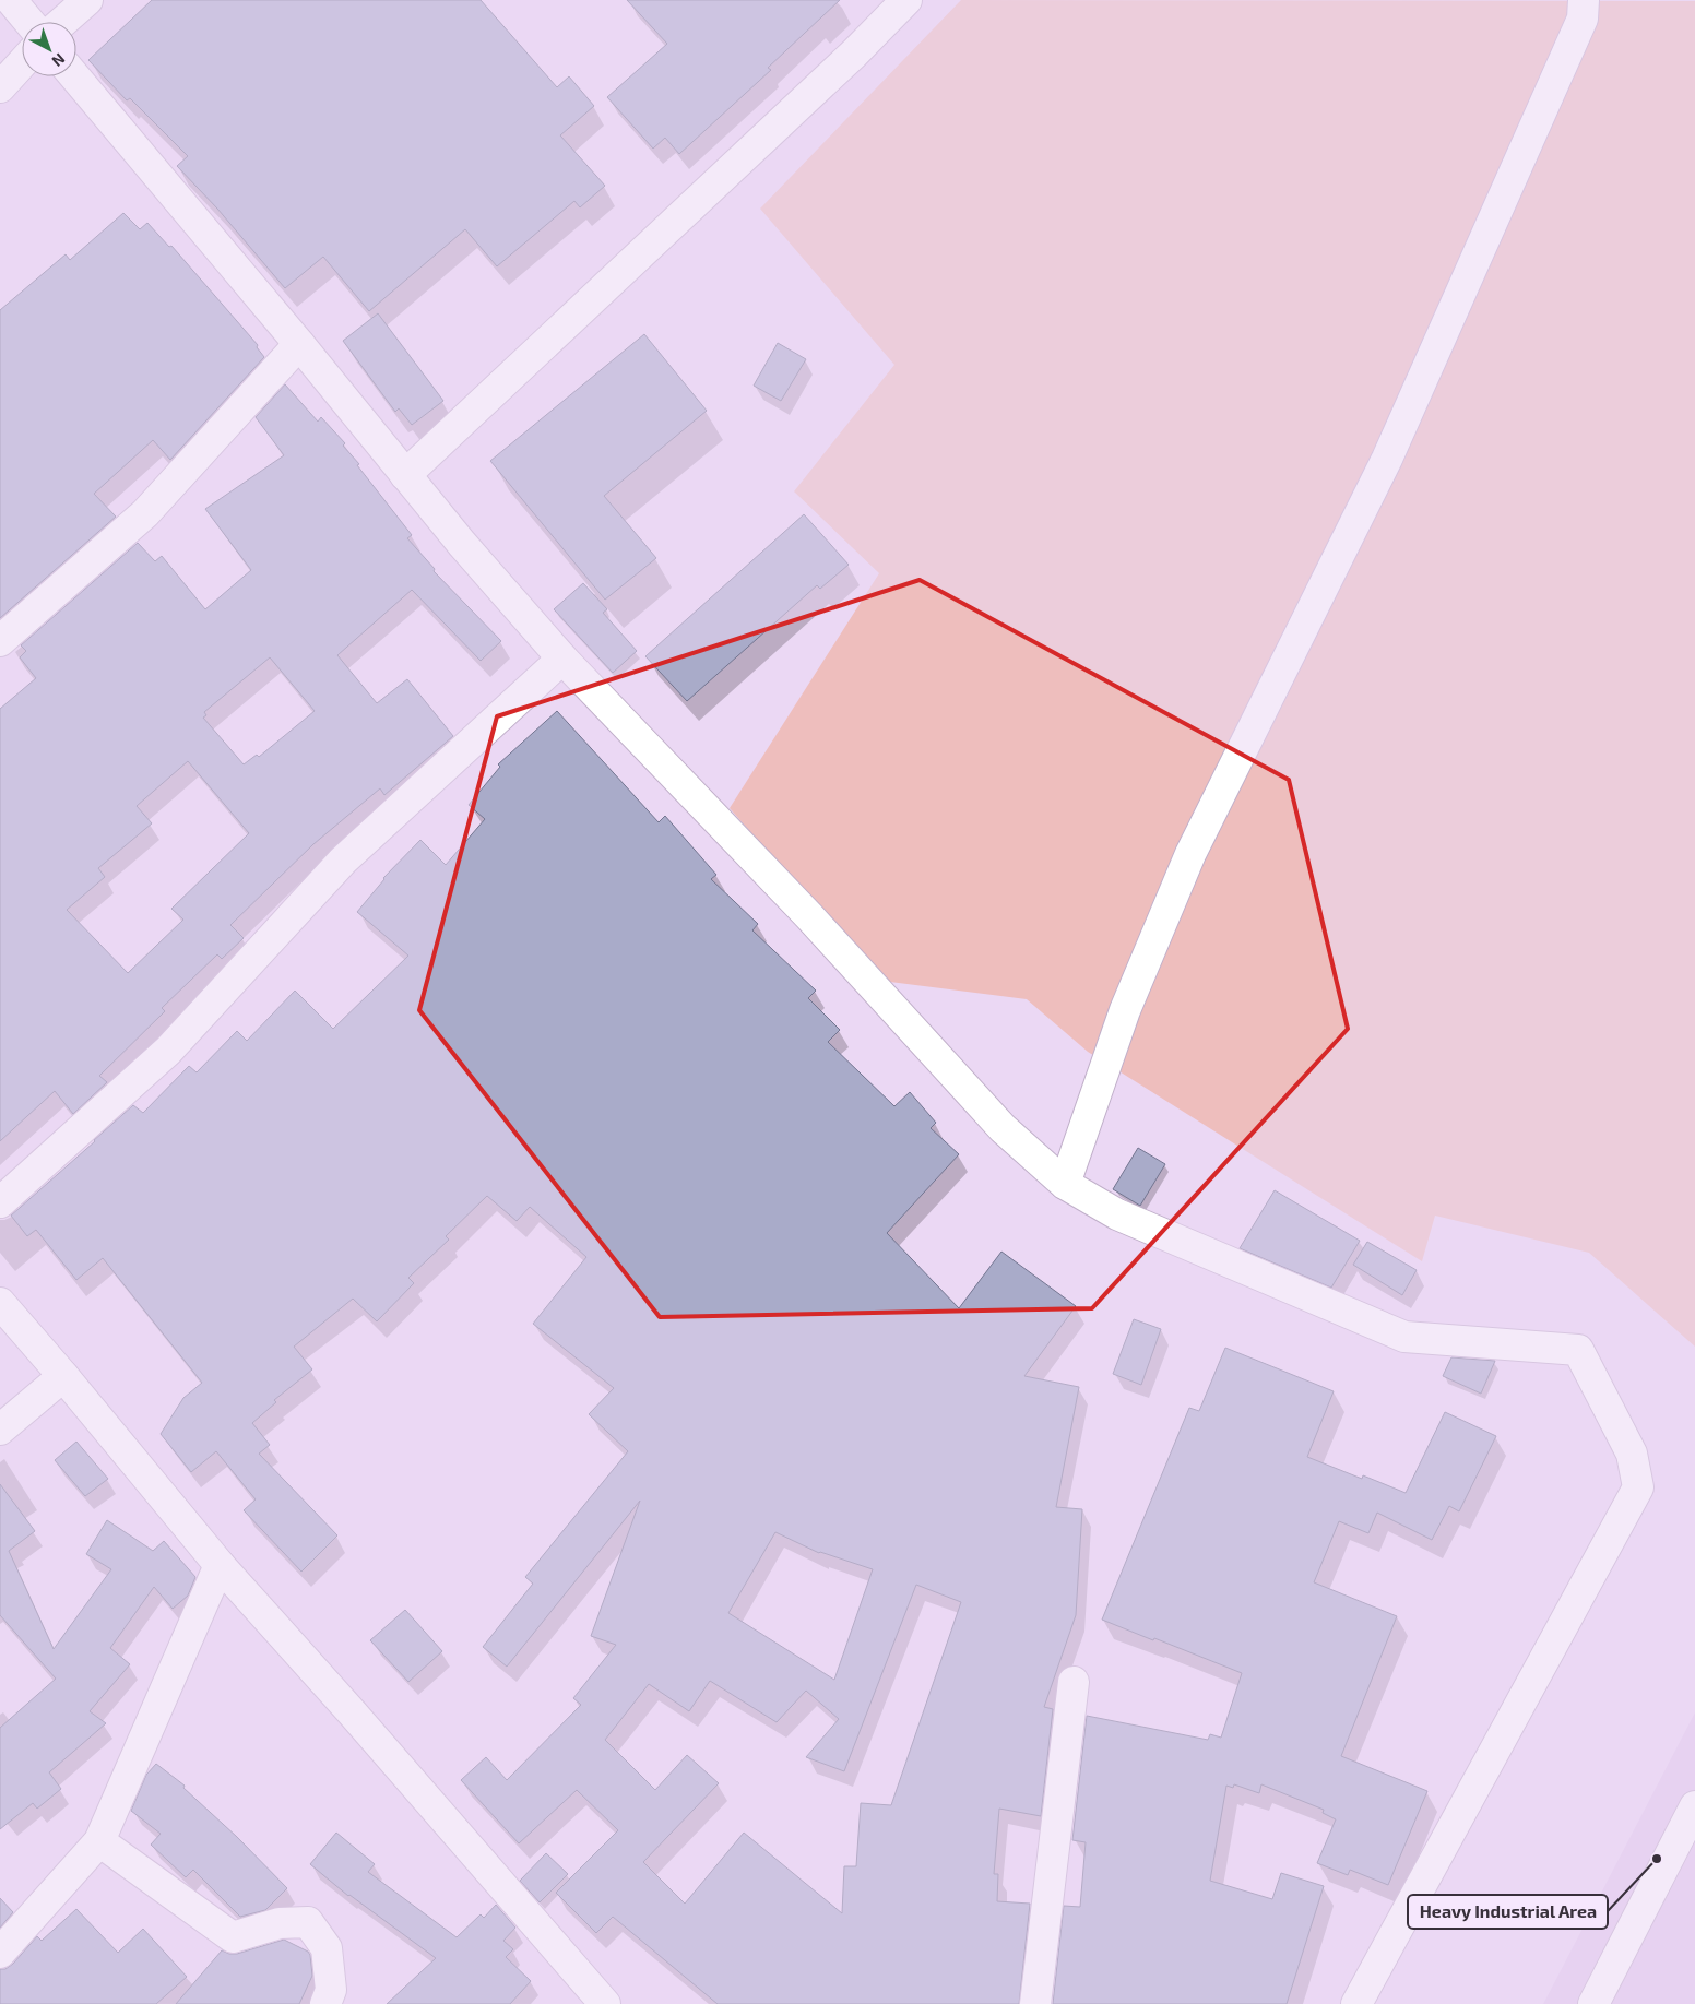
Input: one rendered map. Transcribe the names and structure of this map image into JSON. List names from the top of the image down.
{
  "places": ["Heavy Industrial Area"],
  "north": "bottom right"
}
